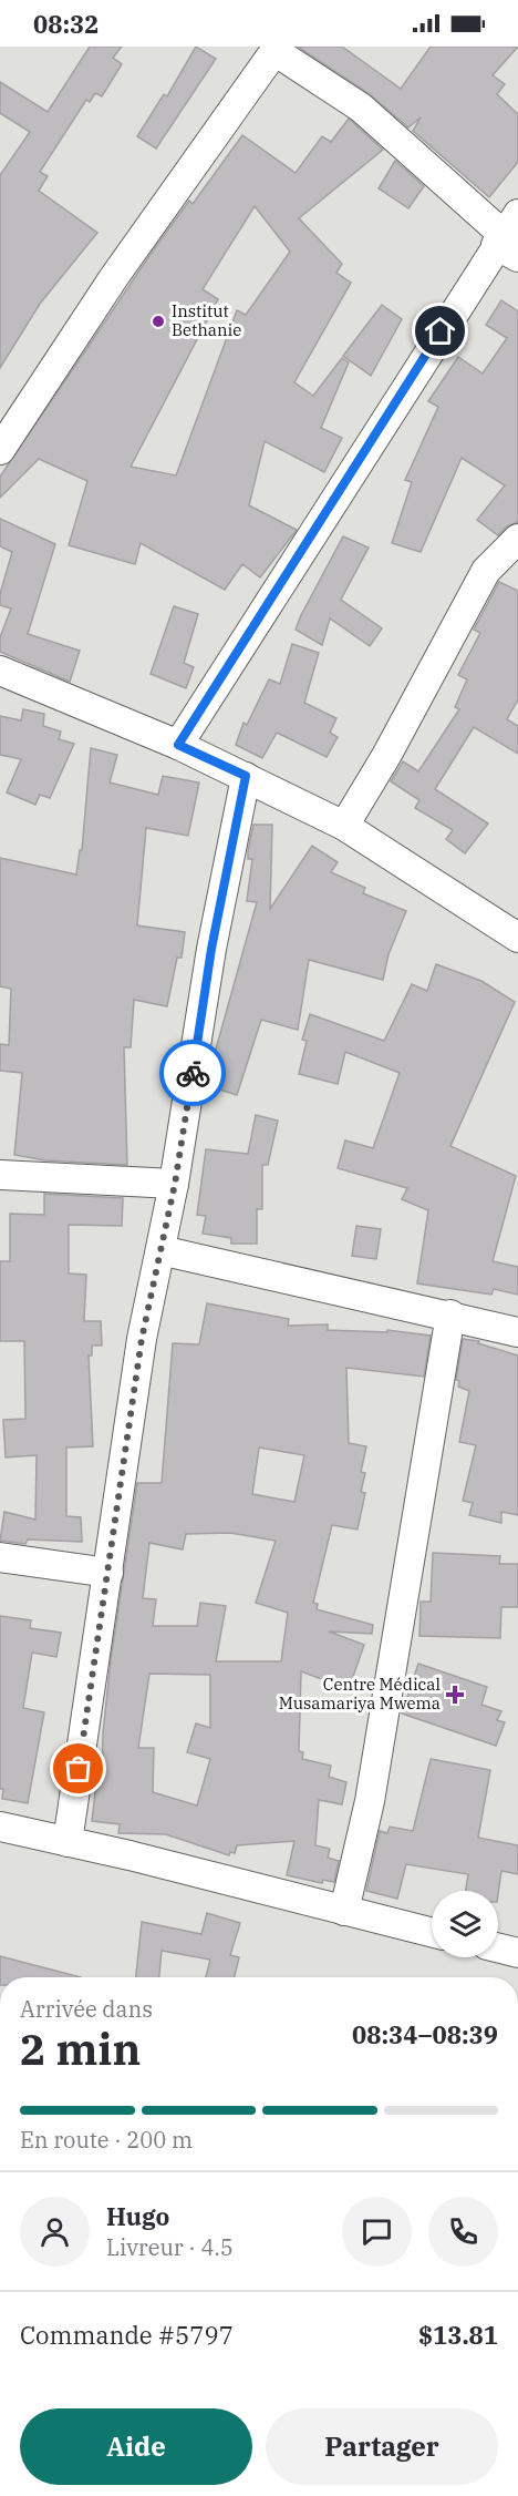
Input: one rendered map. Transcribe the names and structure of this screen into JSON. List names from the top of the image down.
{
  "places": {
    "other": ["Institut Bethanie"],
    "health": ["Centre Médical Musamariya Mwema"]
  },
  "page": {
    "status": "08:32",
    "heading": ["2 min", "Arrivée dans", "08:34–08:39"],
    "panel": [
      "Hugo",
      "Livreur · 4.5",
      "Commande #5797",
      "$13.81"
    ],
    "bar": "En route · 200 m",
    "buttons": ["Aide", "Partager"]
  }
}
